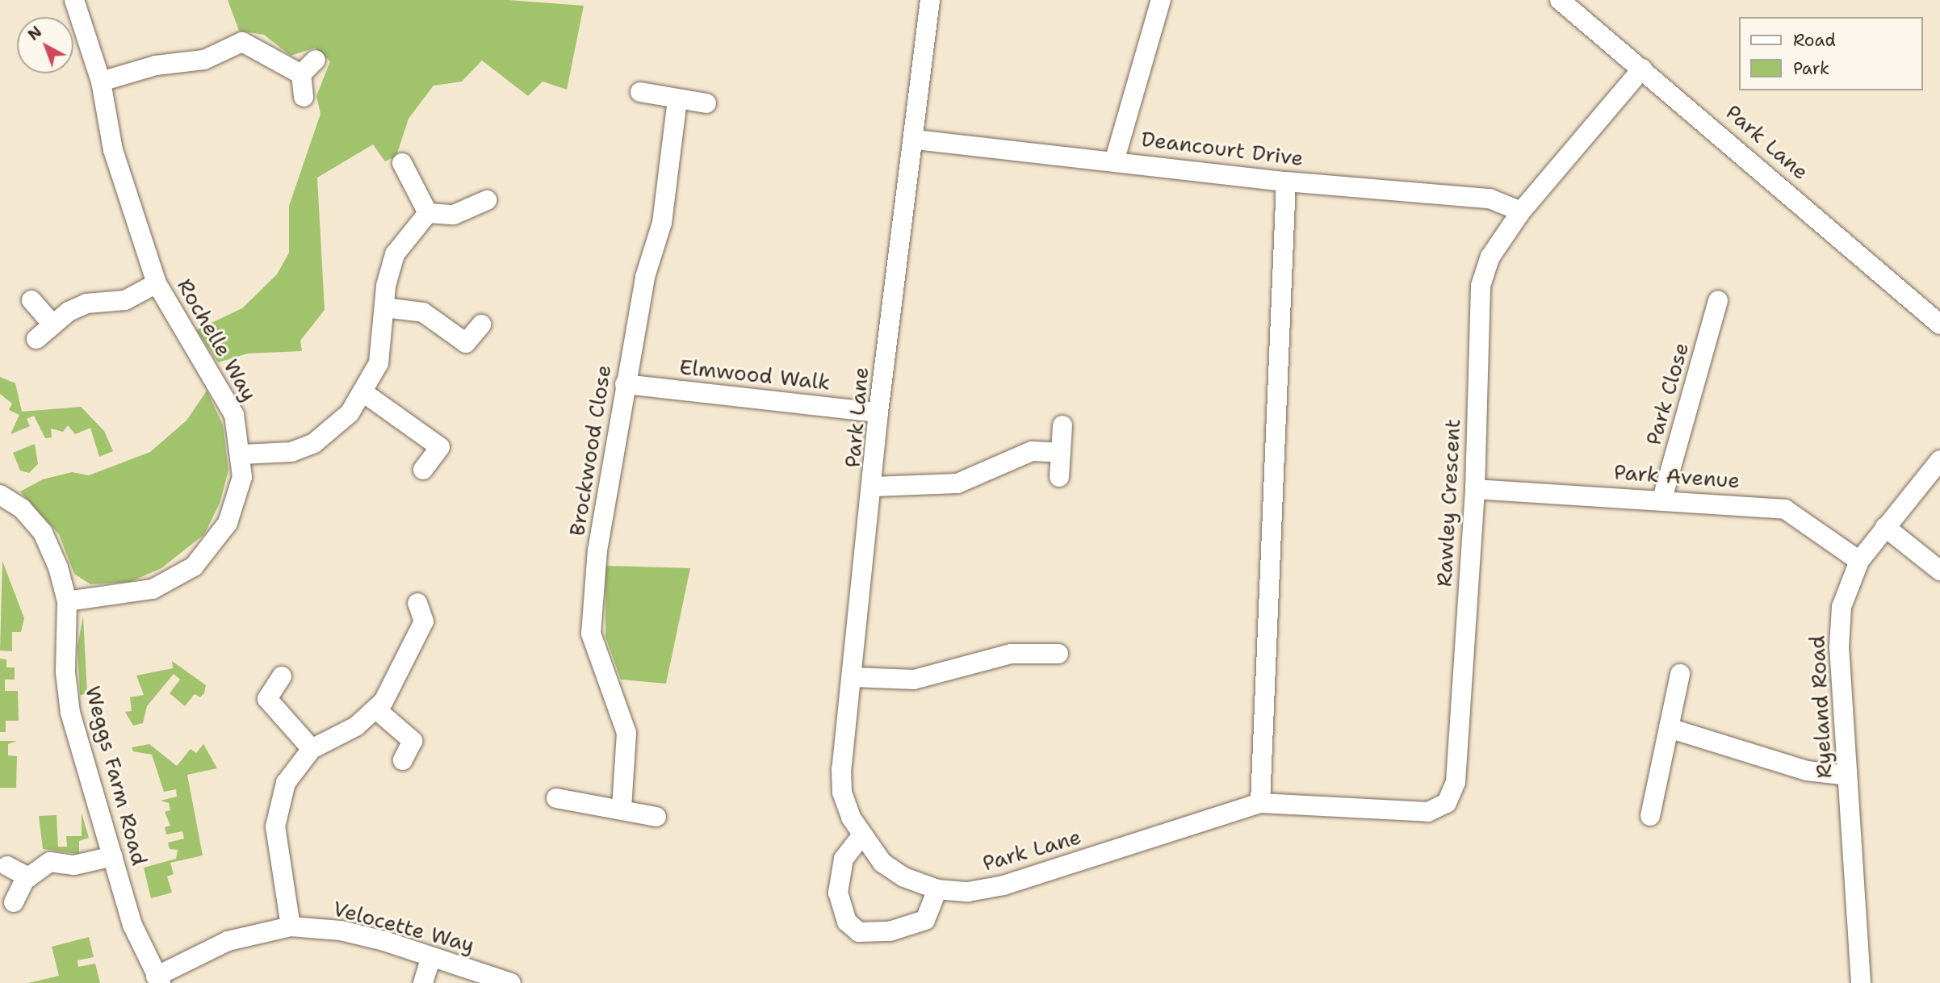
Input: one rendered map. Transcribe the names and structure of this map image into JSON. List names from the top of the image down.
{
  "streets": {
    "street": [
      "Park Lane",
      "Deancourt Drive",
      "Rochelle Way",
      "Elmwood Walk",
      "Park Close",
      "Brockwood Close",
      "Park Avenue",
      "Rawley Crescent",
      "Ryeland Road",
      "Weggs Farm Road",
      "Velocette Way"
    ]
  },
  "crossings": [
    ["Park Lane", "Deancourt Drive"],
    ["Park Lane", "Elmwood Walk"],
    ["Park Lane", "Rawley Crescent"],
    ["Deancourt Drive", "Rawley Crescent"],
    ["Rochelle Way", "Weggs Farm Road"],
    ["Elmwood Walk", "Brockwood Close"],
    ["Park Close", "Park Avenue"],
    ["Park Avenue", "Rawley Crescent"],
    ["Park Avenue", "Ryeland Road"],
    ["Weggs Farm Road", "Velocette Way"]
  ],
  "legend": ["Road", "Park"],
  "north": "top left"
}
